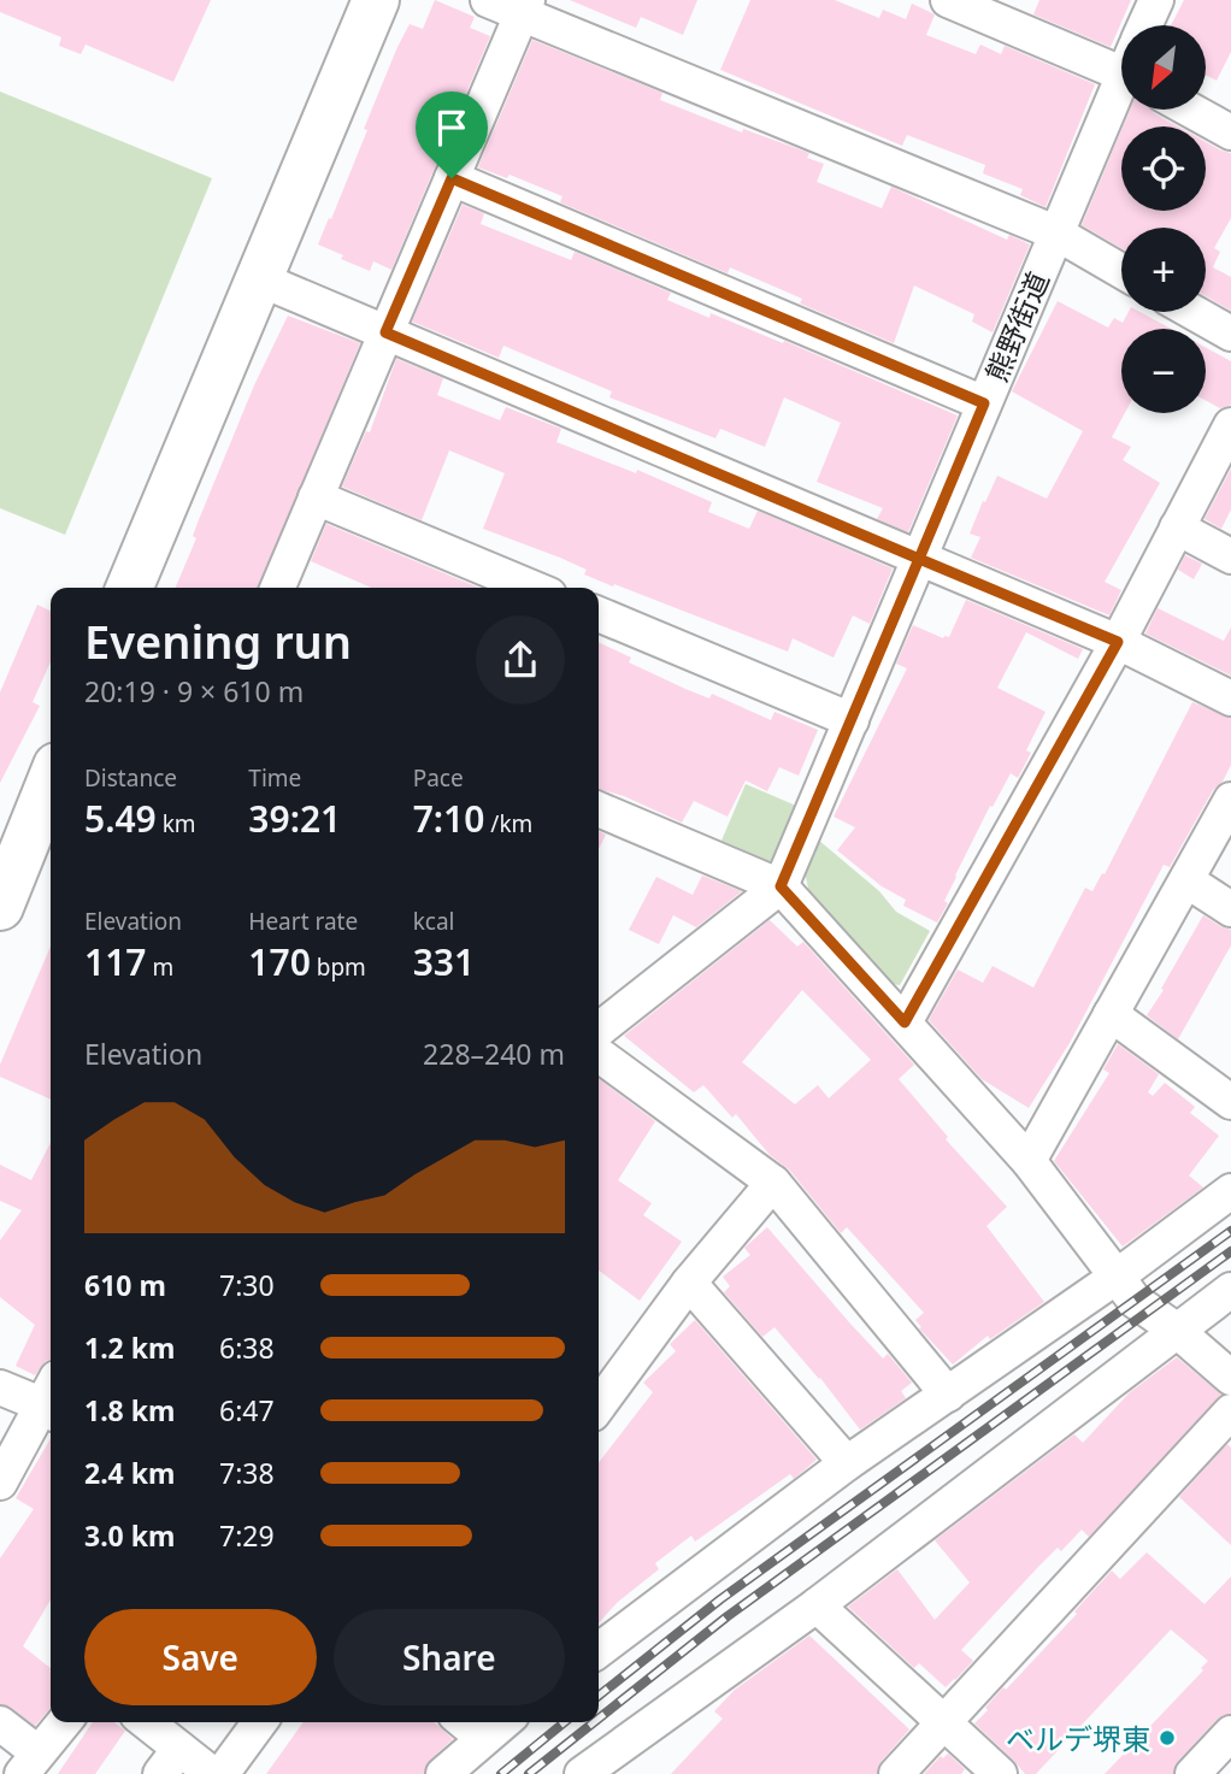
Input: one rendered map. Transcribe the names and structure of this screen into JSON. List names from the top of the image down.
{
  "streets": {
    "street": ["熊野街道"]
  },
  "places": ["ベルデ堺東"],
  "north": "bottom left",
  "page": {
    "map_buttons": ["+", "−"],
    "heading": ["Evening run", "20:19 · 9 × 610 m"],
    "stats": [
      ["Distance", "5.49 km"],
      ["Time", "39:21"],
      ["Pace", "7:10 /km"],
      ["Elevation", "117 m"],
      ["Heart rate", "170 bpm"],
      ["kcal", "331"]
    ],
    "chart": ["Elevation", "228–240 m"],
    "list": [
      {
        "name": "610 m",
        "note": "7:30"
      },
      {
        "name": "1.2 km",
        "note": "6:38"
      },
      {
        "name": "1.8 km",
        "note": "6:47"
      },
      {
        "name": "2.4 km",
        "note": "7:38"
      },
      {
        "name": "3.0 km",
        "note": "7:29"
      }
    ],
    "buttons": ["Save", "Share"]
  }
}
